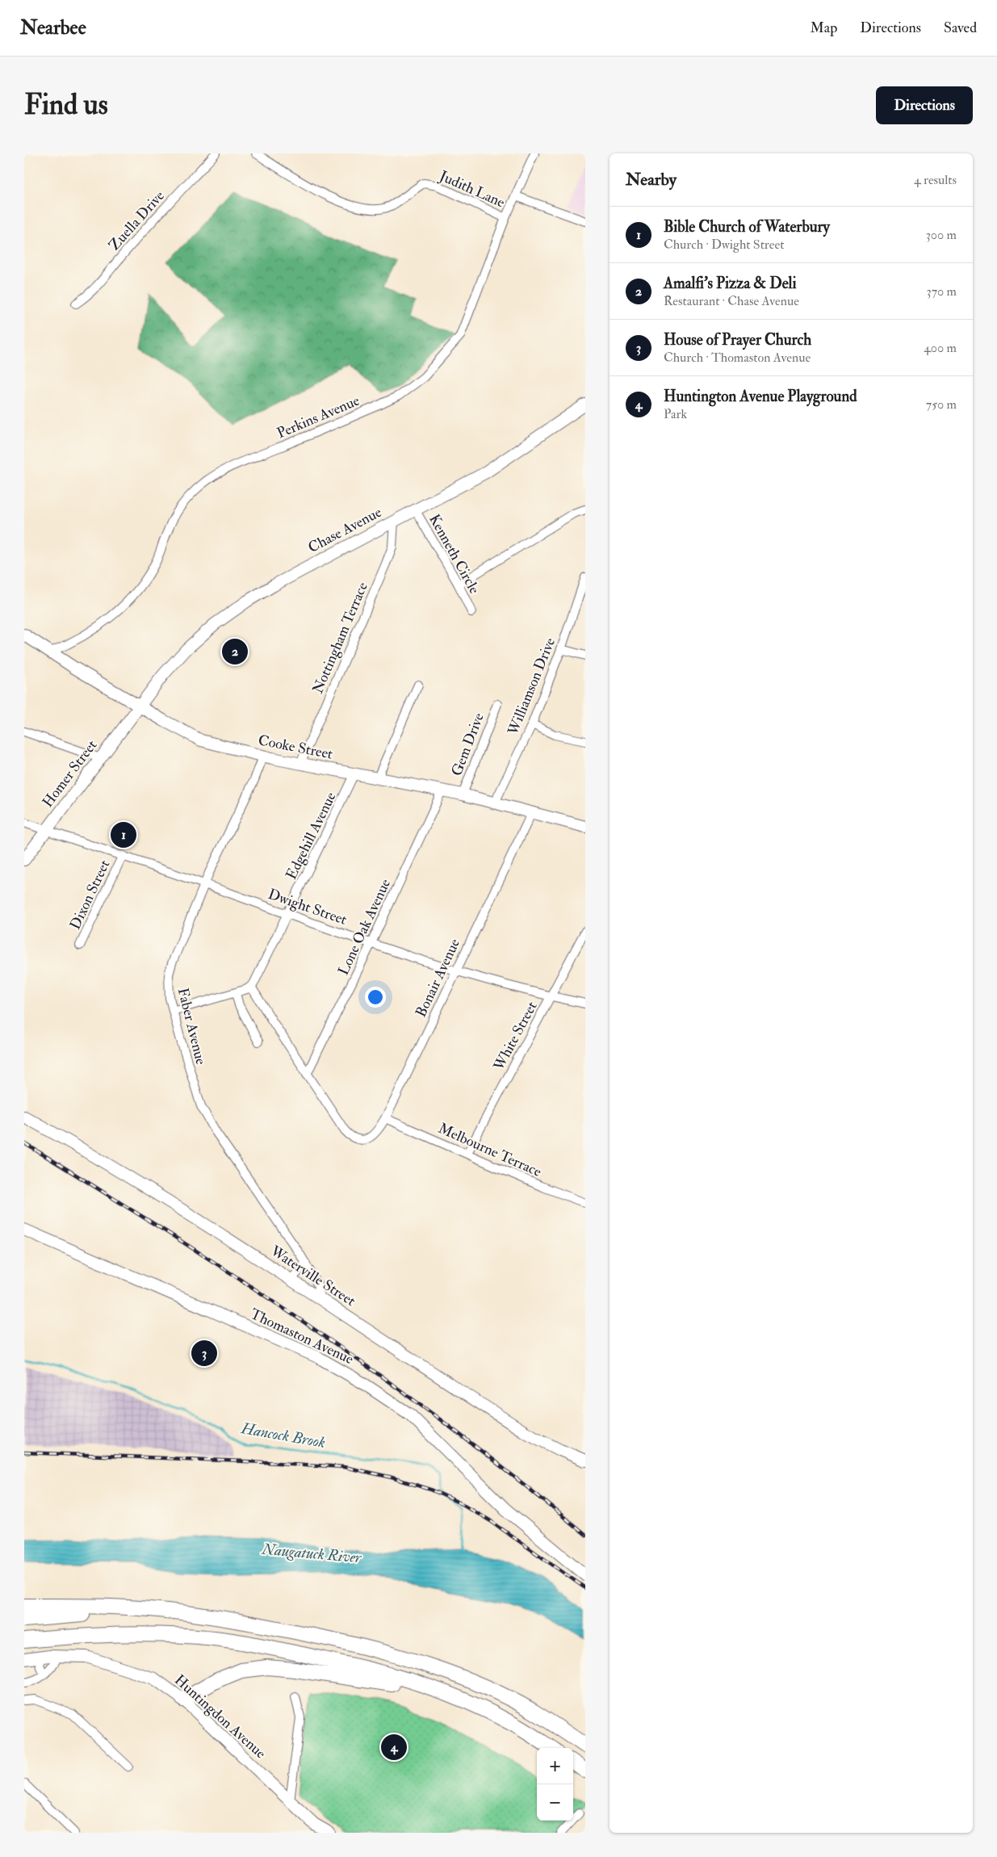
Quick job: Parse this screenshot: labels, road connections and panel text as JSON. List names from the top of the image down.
{
  "streets": {
    "main road": [
      "Chase Avenue",
      "Cooke Street",
      "Homer Street",
      "Waterville Street",
      "Thomaston Avenue",
      "Huntingdon Avenue"
    ],
    "street": [
      "Judith Lane",
      "Zuella Drive",
      "Perkins Avenue",
      "Kenneth Circle",
      "Nottingham Terrace",
      "Williamson Drive",
      "Gem Drive",
      "Edgehill Avenue",
      "Dixon Street",
      "Dwight Street",
      "Lone Oak Avenue",
      "Bonair Avenue",
      "Faber Avenue",
      "White Street",
      "Melbourne Terrace"
    ]
  },
  "crossings": [
    ["Judith Lane", "Perkins Avenue"],
    ["Perkins Avenue", "Cooke Street"],
    ["Chase Avenue", "Kenneth Circle"],
    ["Chase Avenue", "Nottingham Terrace"],
    ["Chase Avenue", "Cooke Street"],
    ["Chase Avenue", "Homer Street"],
    ["Nottingham Terrace", "Cooke Street"],
    ["Williamson Drive", "Cooke Street"],
    ["Gem Drive", "Cooke Street"],
    ["Cooke Street", "Homer Street"],
    ["Cooke Street", "Edgehill Avenue"],
    ["Cooke Street", "Lone Oak Avenue"],
    ["Cooke Street", "Bonair Avenue"],
    ["Cooke Street", "Faber Avenue"],
    ["Homer Street", "Dwight Street"],
    ["Edgehill Avenue", "Dwight Street"],
    ["Dixon Street", "Dwight Street"],
    ["Dwight Street", "Lone Oak Avenue"],
    ["Dwight Street", "Bonair Avenue"],
    ["Dwight Street", "Faber Avenue"],
    ["Dwight Street", "White Street"],
    ["Lone Oak Avenue", "Bonair Avenue"],
    ["Bonair Avenue", "Melbourne Terrace"],
    ["Faber Avenue", "Waterville Street"],
    ["White Street", "Melbourne Terrace"]
  ],
  "water": ["Hancock Brook", "Naugatuck River"],
  "page": {
    "header": "Nearbee",
    "nav": ["Map", "Directions", "Saved"],
    "buttons": "Directions",
    "title": "Find us",
    "heading": ["Nearby", "4 results"],
    "list": [
      {
        "mark": "1",
        "name": "Bible Church of Waterbury",
        "note": "Church · Dwight Street",
        "value": "300 m"
      },
      {
        "mark": "2",
        "name": "Amalfi's Pizza & Deli",
        "note": "Restaurant · Chase Avenue",
        "value": "370 m"
      },
      {
        "mark": "3",
        "name": "House of Prayer Church",
        "note": "Church · Thomaston Avenue",
        "value": "400 m"
      },
      {
        "mark": "4",
        "name": "Huntington Avenue Playground",
        "note": "Park",
        "value": "750 m"
      }
    ],
    "pins": [
      "2",
      "1",
      "3",
      "4"
    ],
    "map_buttons": ["+", "−"]
  }
}
